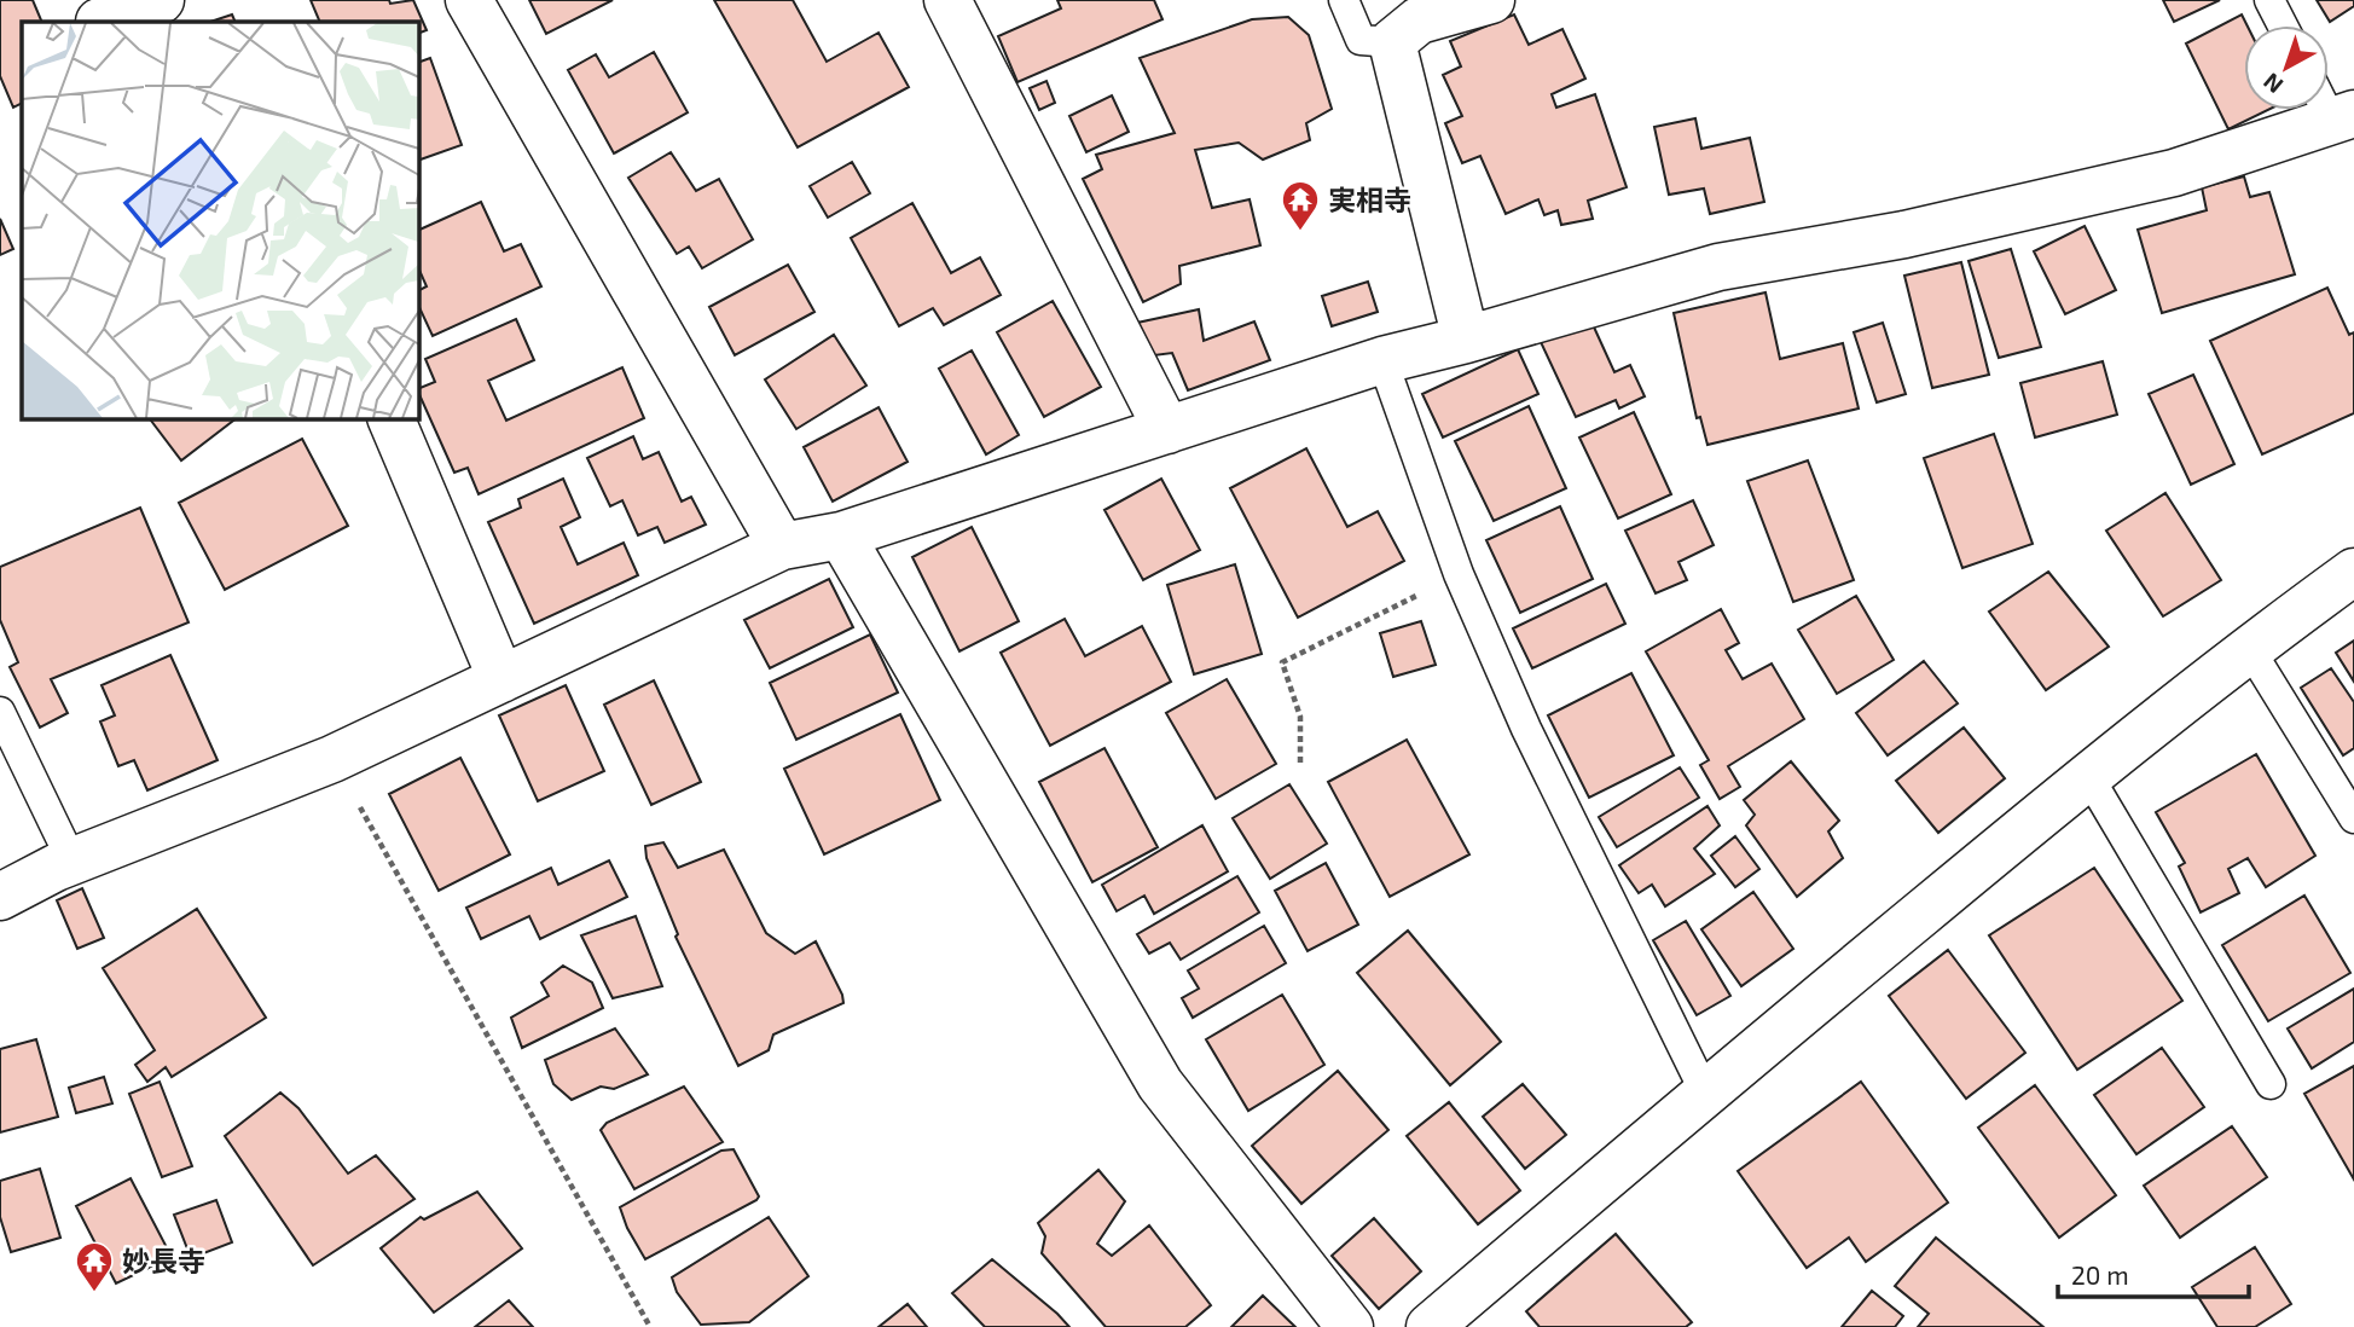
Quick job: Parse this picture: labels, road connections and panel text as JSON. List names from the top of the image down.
{
  "places": {
    "temple": ["実相寺", "妙長寺"]
  },
  "scale_bar": "20 m",
  "north": "bottom left"
}
